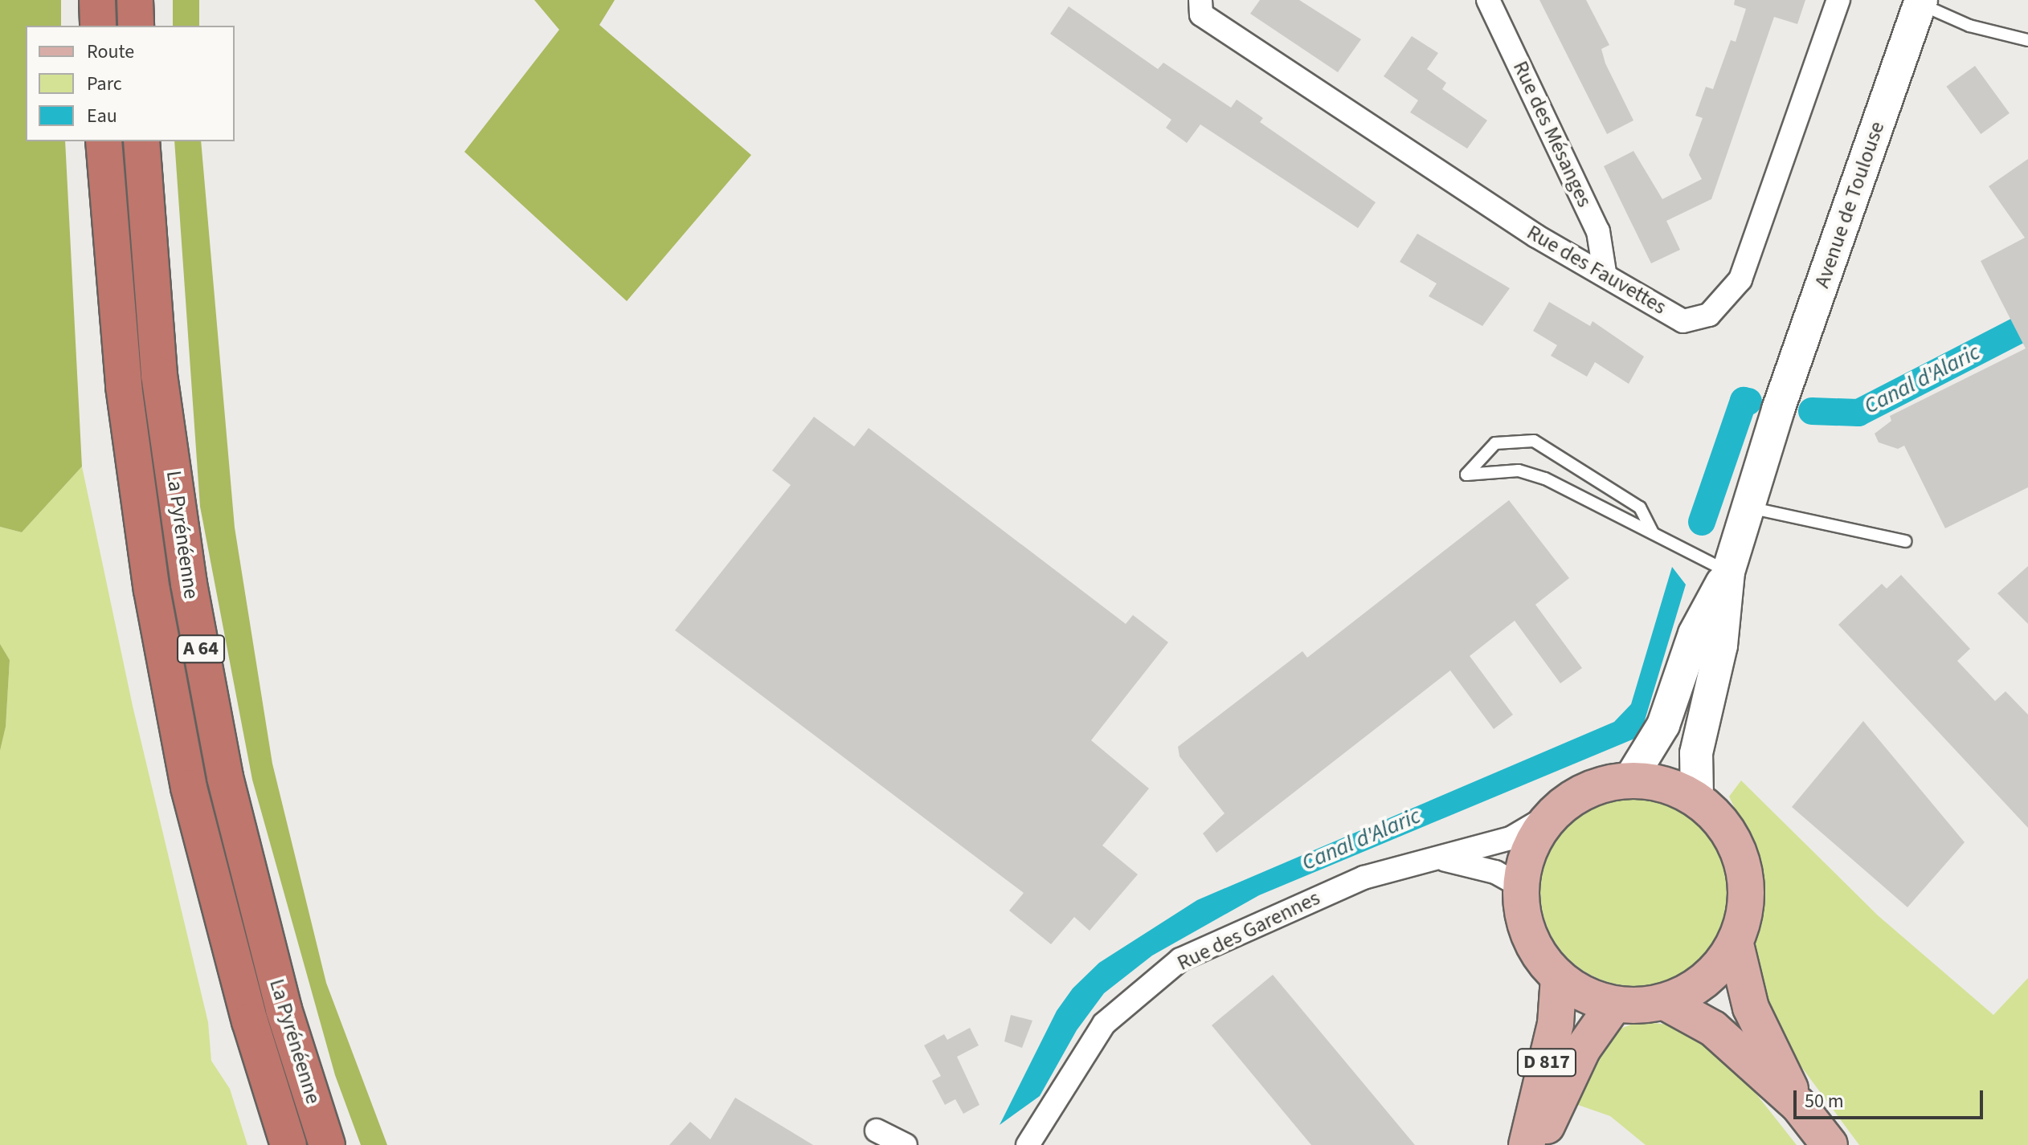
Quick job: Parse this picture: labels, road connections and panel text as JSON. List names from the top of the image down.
{
  "streets": {
    "highway": ["La Pyrénéenne", "A 64"],
    "main road": ["Avenue de Toulouse", "D 817"],
    "street": ["Rue des Mésanges", "Rue des Fauvettes", "Rue des Garennes"]
  },
  "crossings": [
    ["Rue des Mésanges", "Rue des Fauvettes"],
    ["Rue des Garennes", "D 817"]
  ],
  "water": ["Canal d'Alaric"],
  "legend": ["Route", "Parc", "Eau"],
  "scale_bar": "50 m"
}
